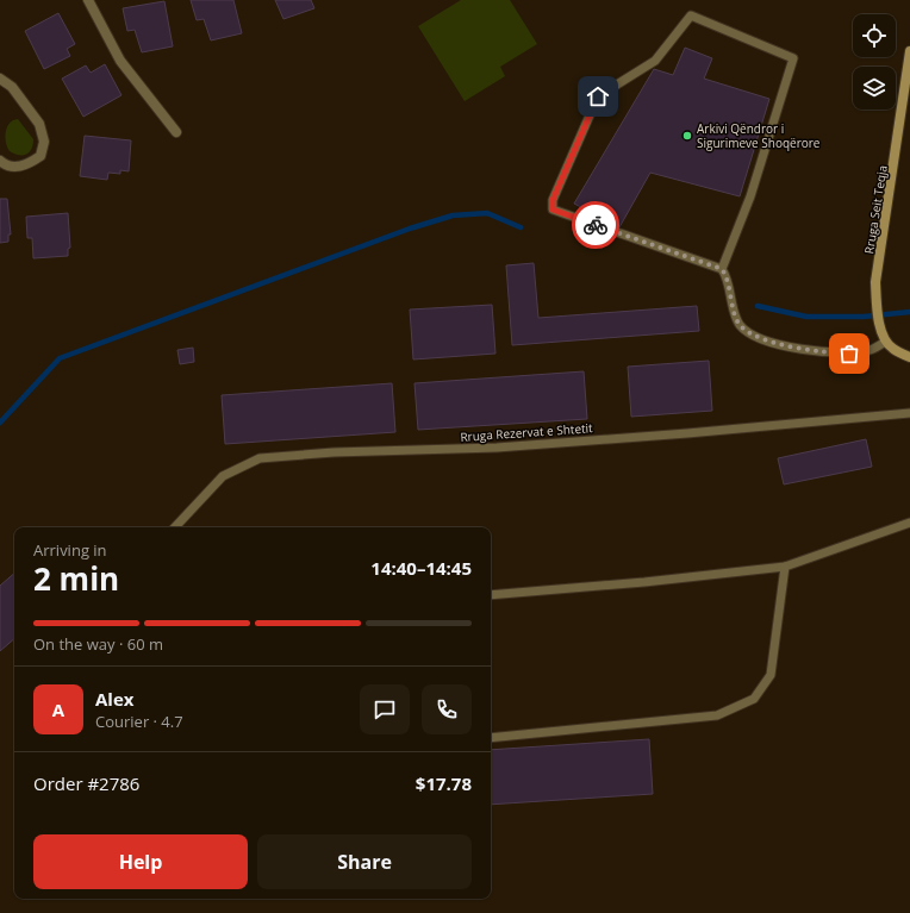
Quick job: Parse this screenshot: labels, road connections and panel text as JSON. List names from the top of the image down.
{
  "streets": {
    "street": ["Rruga Seit Teqja"],
    "lane": ["Rruga Rezervat e Shtetit"]
  },
  "places": ["Arkivi Qëndror i Sigurimeve Shoqërore"],
  "page": {
    "heading": ["2 min", "Arriving in", "14:40–14:45"],
    "panel": [
      "Alex",
      "Courier · 4.7",
      "Order #2786",
      "$17.78"
    ],
    "bar": "On the way · 60 m",
    "round": "A",
    "buttons": ["Help", "Share"]
  }
}
